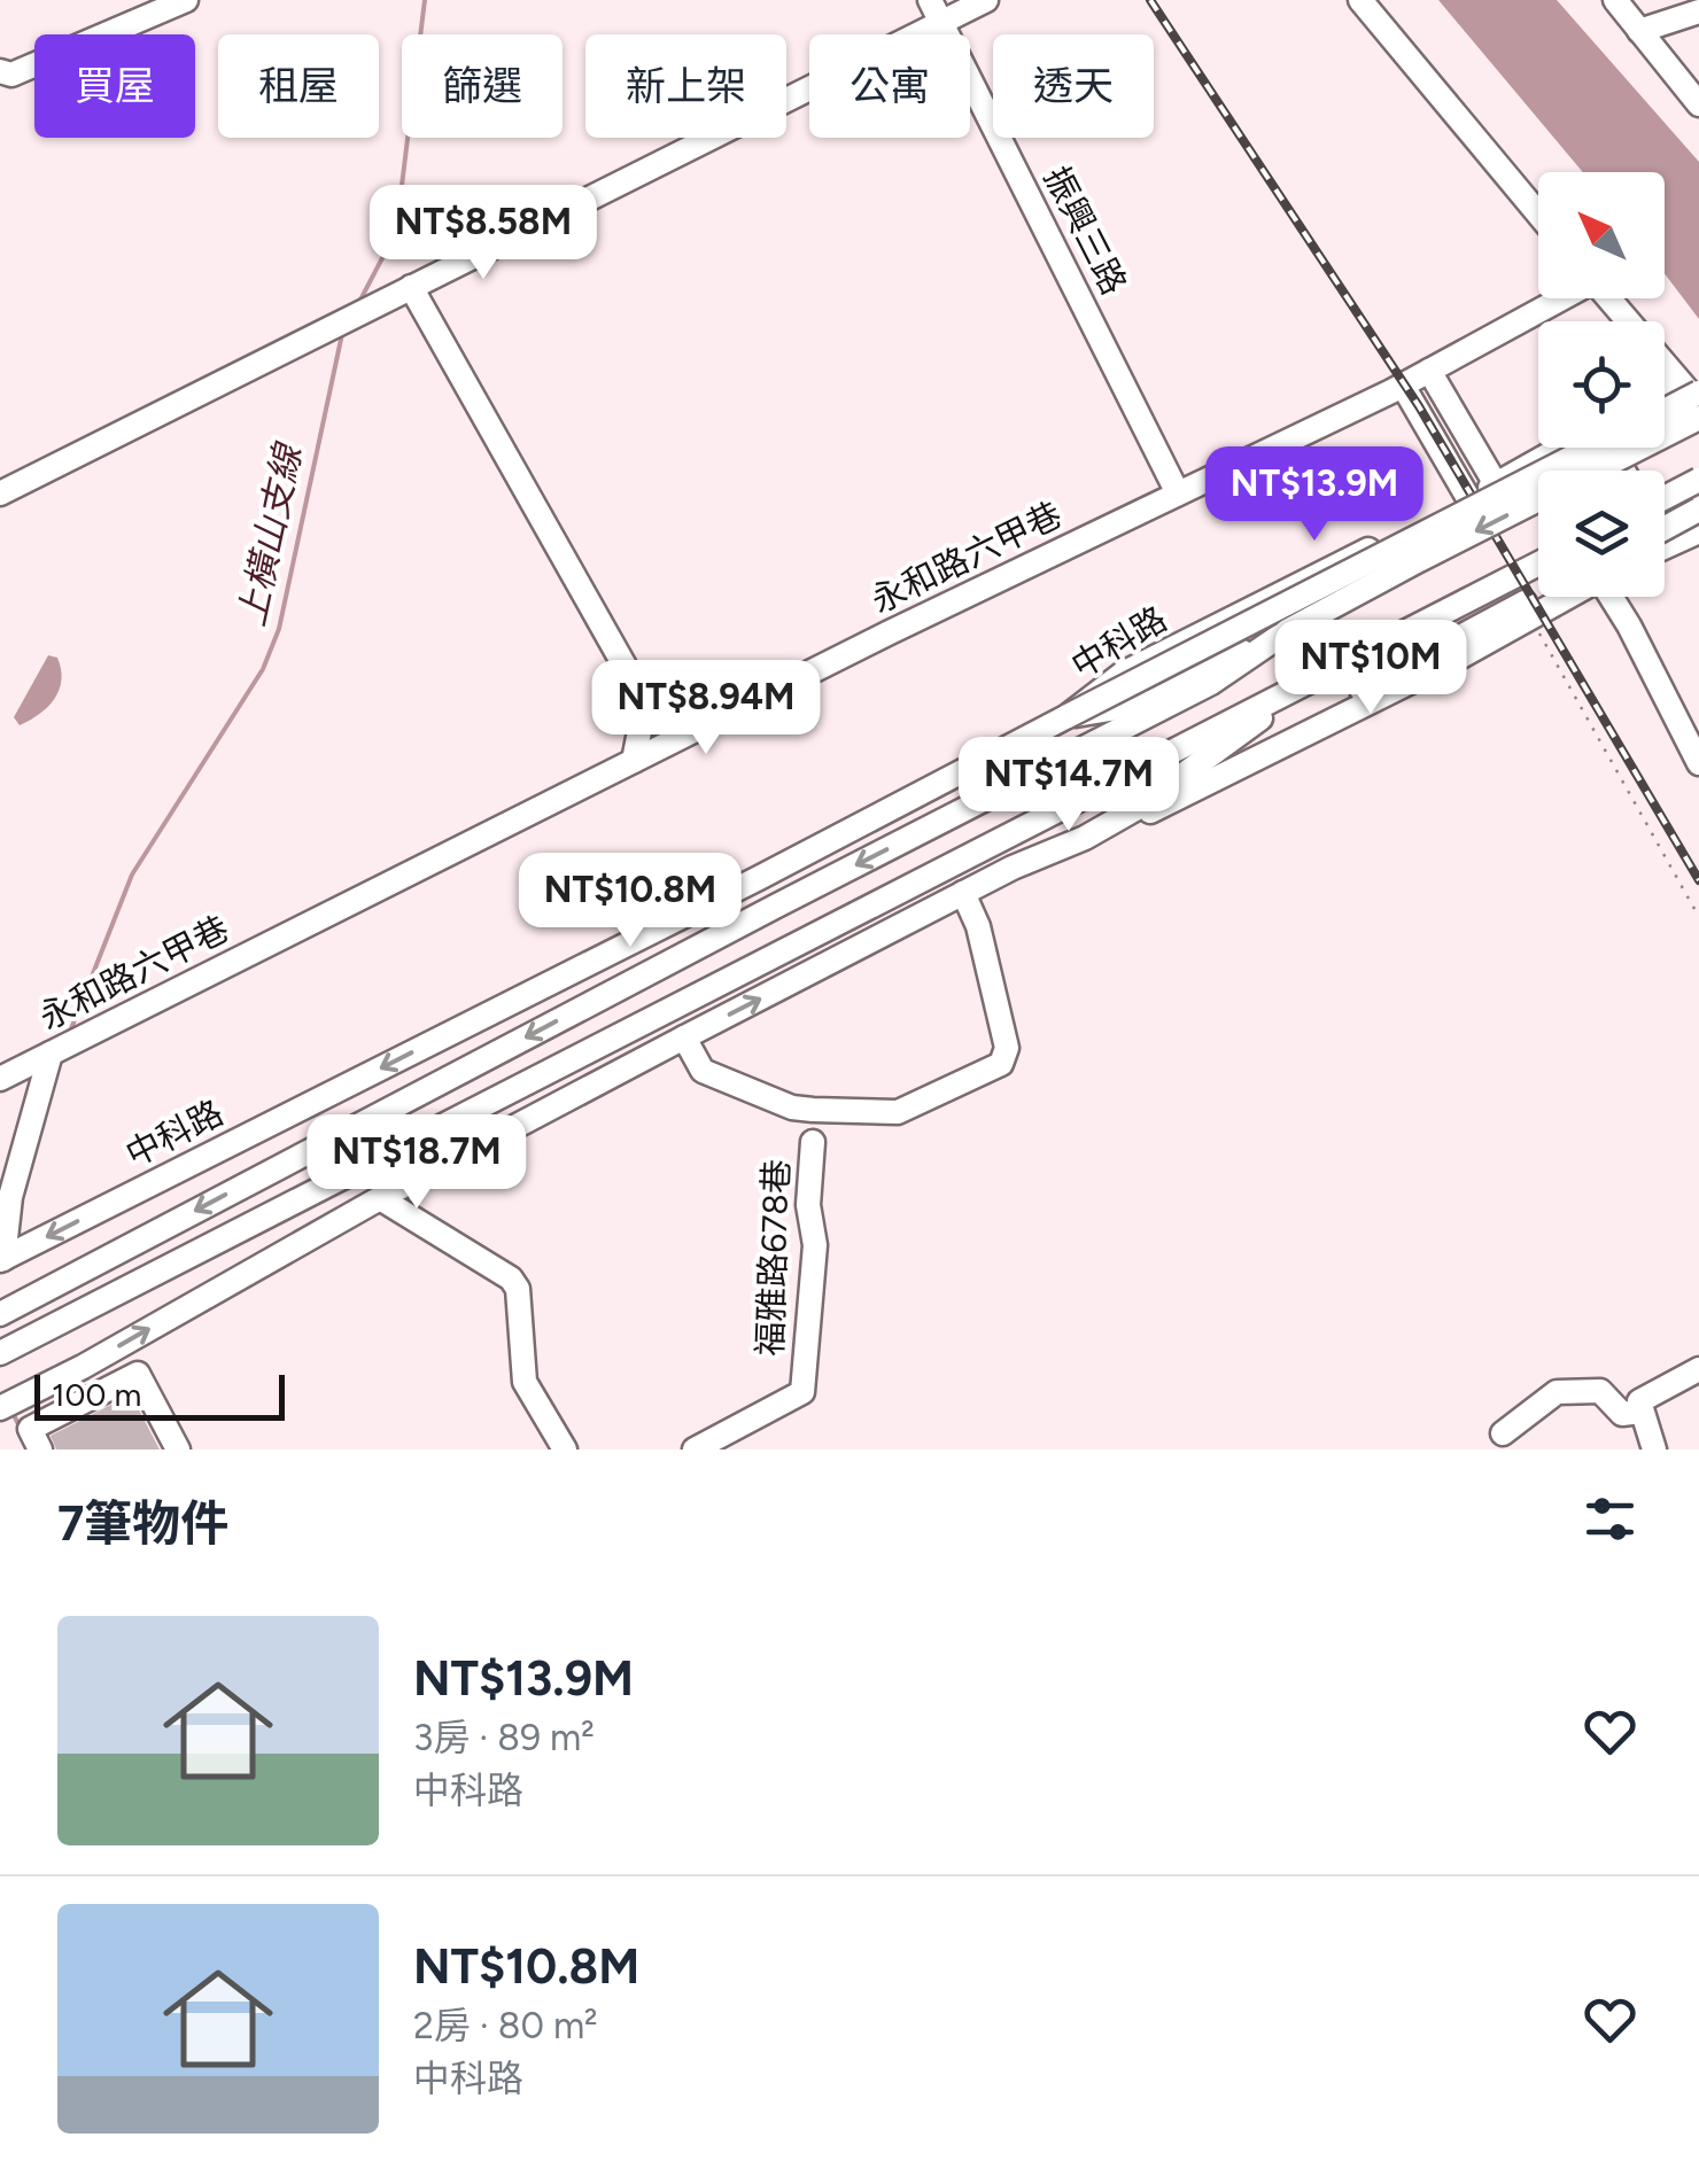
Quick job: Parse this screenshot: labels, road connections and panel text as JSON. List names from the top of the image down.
{
  "streets": {
    "street": [
      "振興三路",
      "永和路六甲巷",
      "中科路",
      "福雅路678巷"
    ]
  },
  "crossings": [
    ["振興三路", "永和路六甲巷"]
  ],
  "water": ["上橫山支線"],
  "scale_bar": "100 m",
  "north": "top left",
  "page": {
    "chip": [
      "買屋",
      "租屋",
      "篩選",
      "新上架",
      "公寓",
      "透天"
    ],
    "price": [
      "NT$8.58M",
      "NT$13.9M",
      "NT$10M",
      "NT$8.94M",
      "NT$14.7M",
      "NT$10.8M",
      "NT$18.7M"
    ],
    "scale": "100 m",
    "heading": "7筆物件",
    "list": [
      {
        "name": "NT$13.9M",
        "note": "3房 · 89 m² · 中科路"
      },
      {
        "name": "NT$10.8M",
        "note": "2房 · 80 m² · 中科路"
      }
    ]
  }
}
